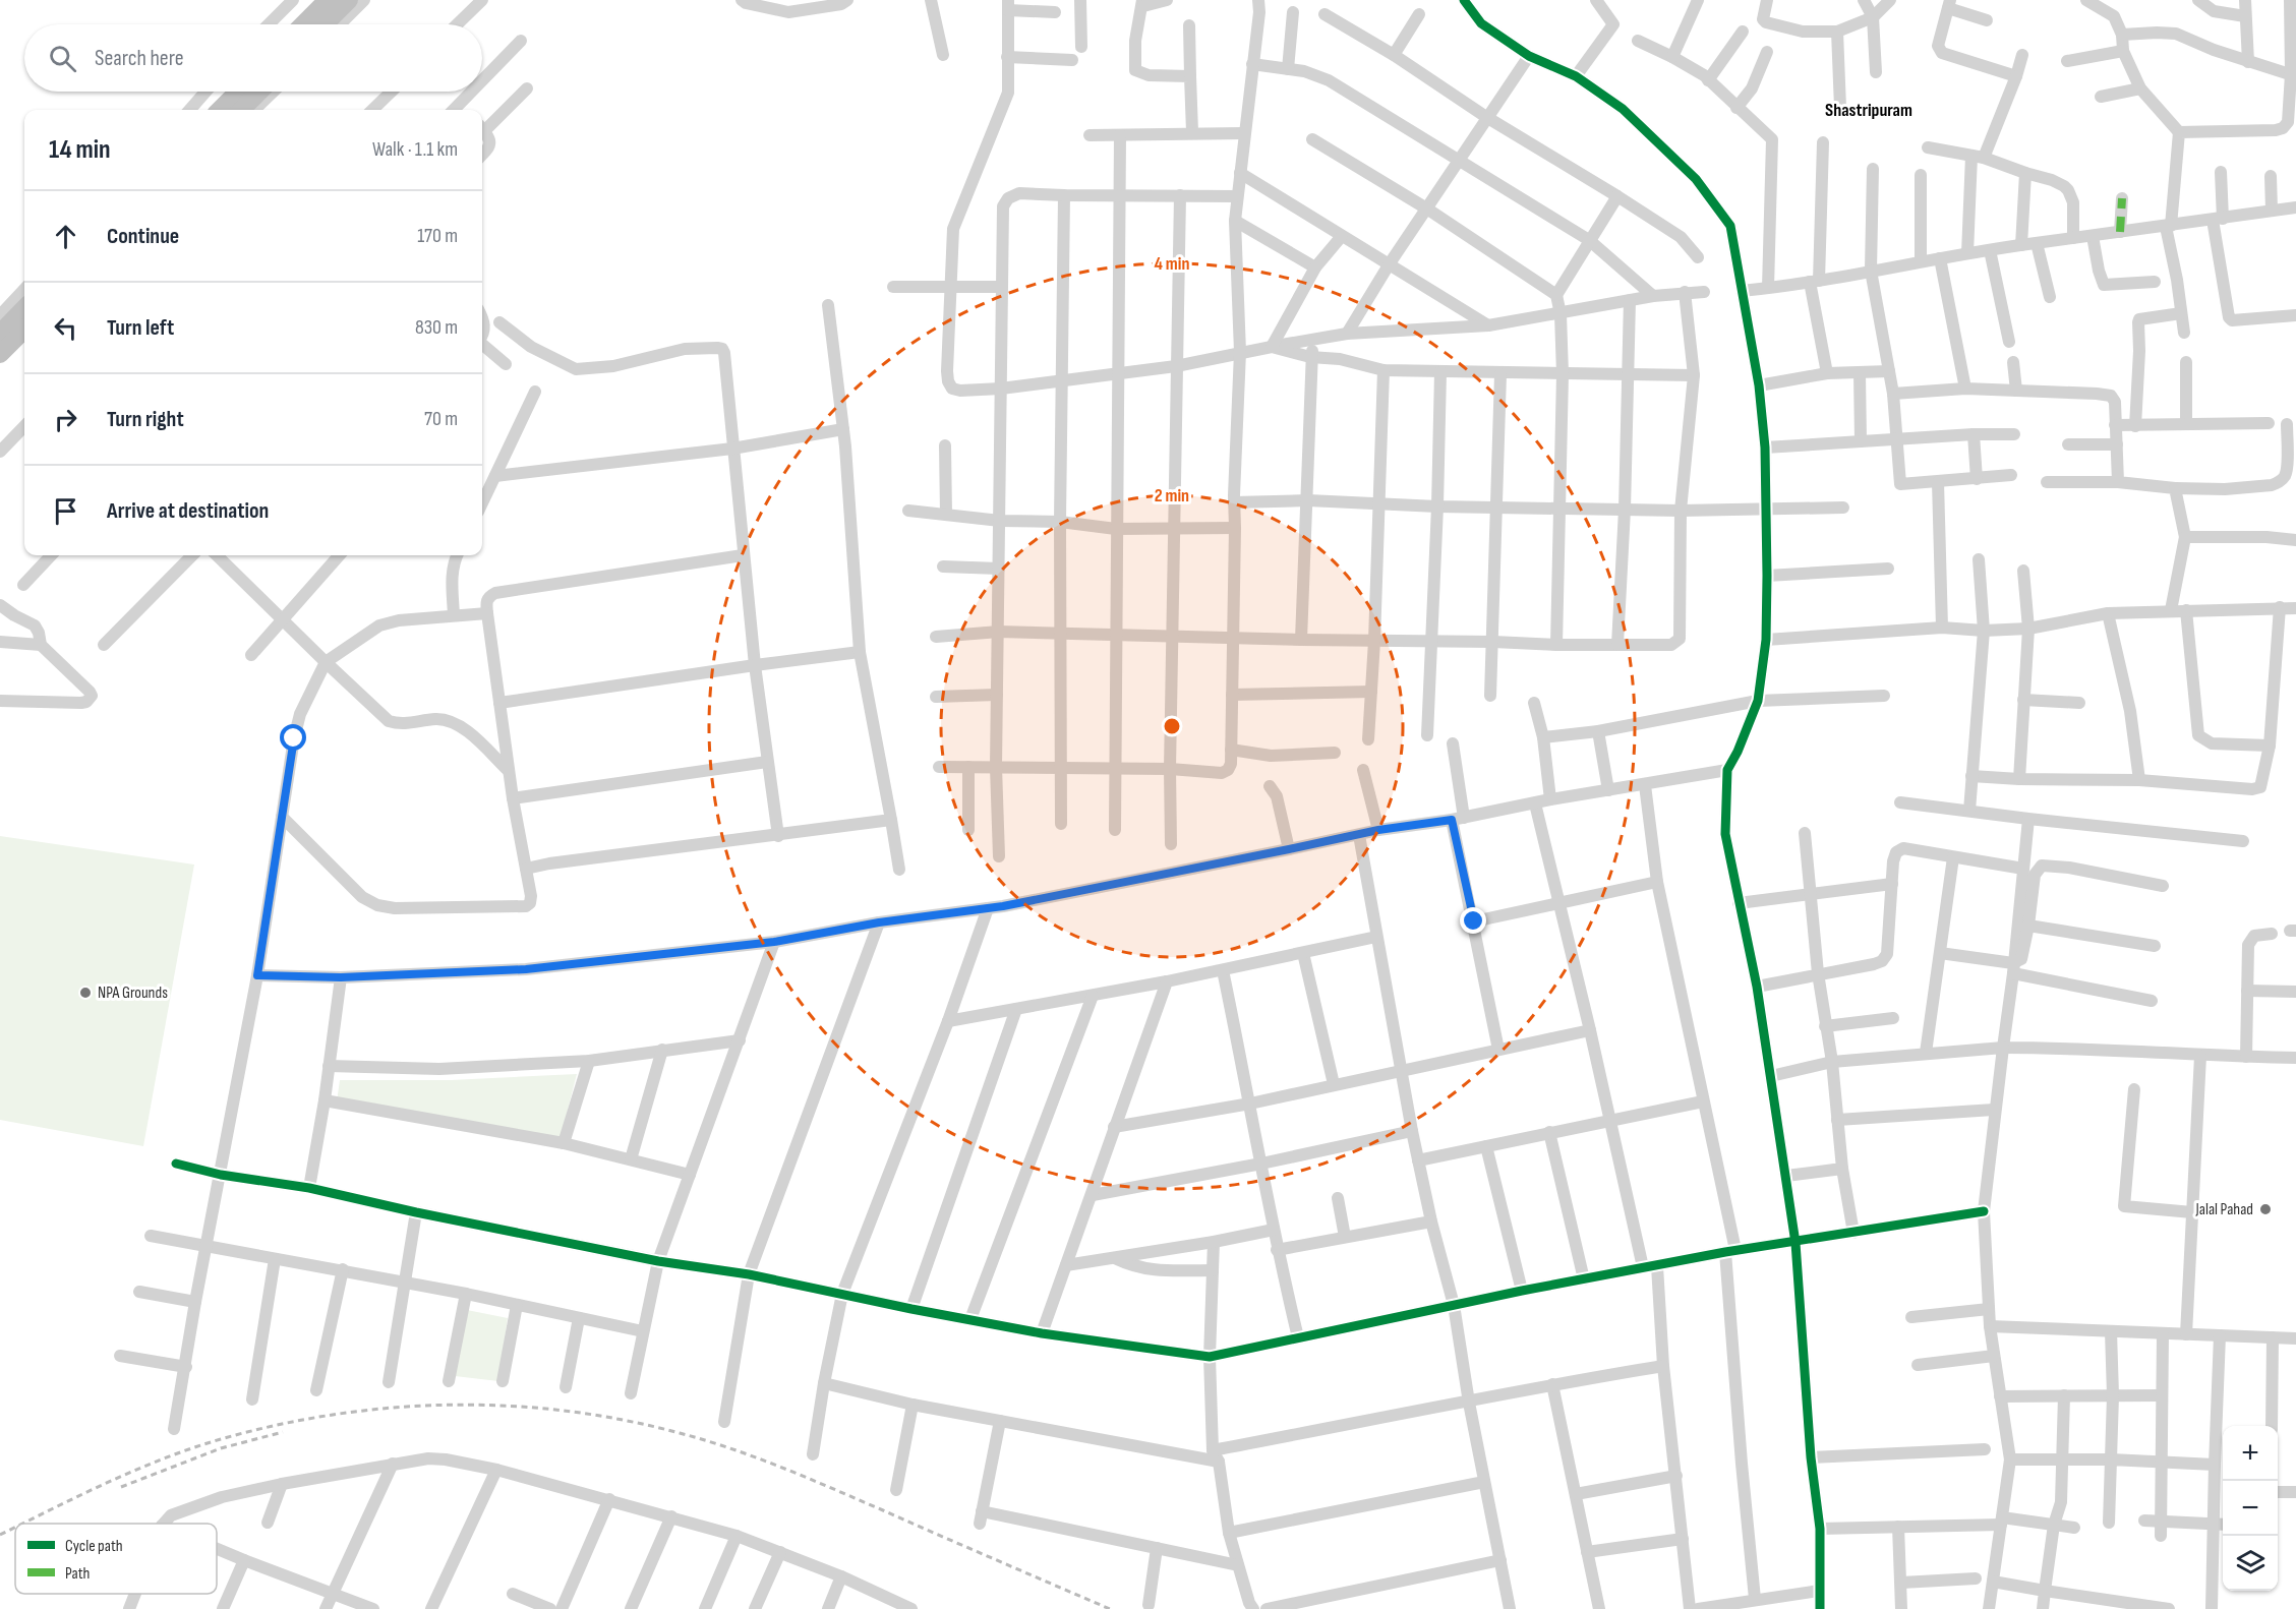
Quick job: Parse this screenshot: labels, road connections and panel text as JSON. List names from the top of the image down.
{
  "districts": ["Shastripuram"],
  "places": ["NPA Grounds", "Jalal Pahad"],
  "legend": ["Cycle path", "Path"],
  "page": {
    "search": "Search here",
    "heading": ["14 min", "Walk · 1.1 km"],
    "list": [
      ["Continue", "170 m"],
      ["Turn left", "830 m"],
      ["Turn right", "70 m"],
      "Arrive at destination"
    ],
    "map_buttons": ["+", "−"]
  },
  "rings": ["4 min", "2 min"]
}
